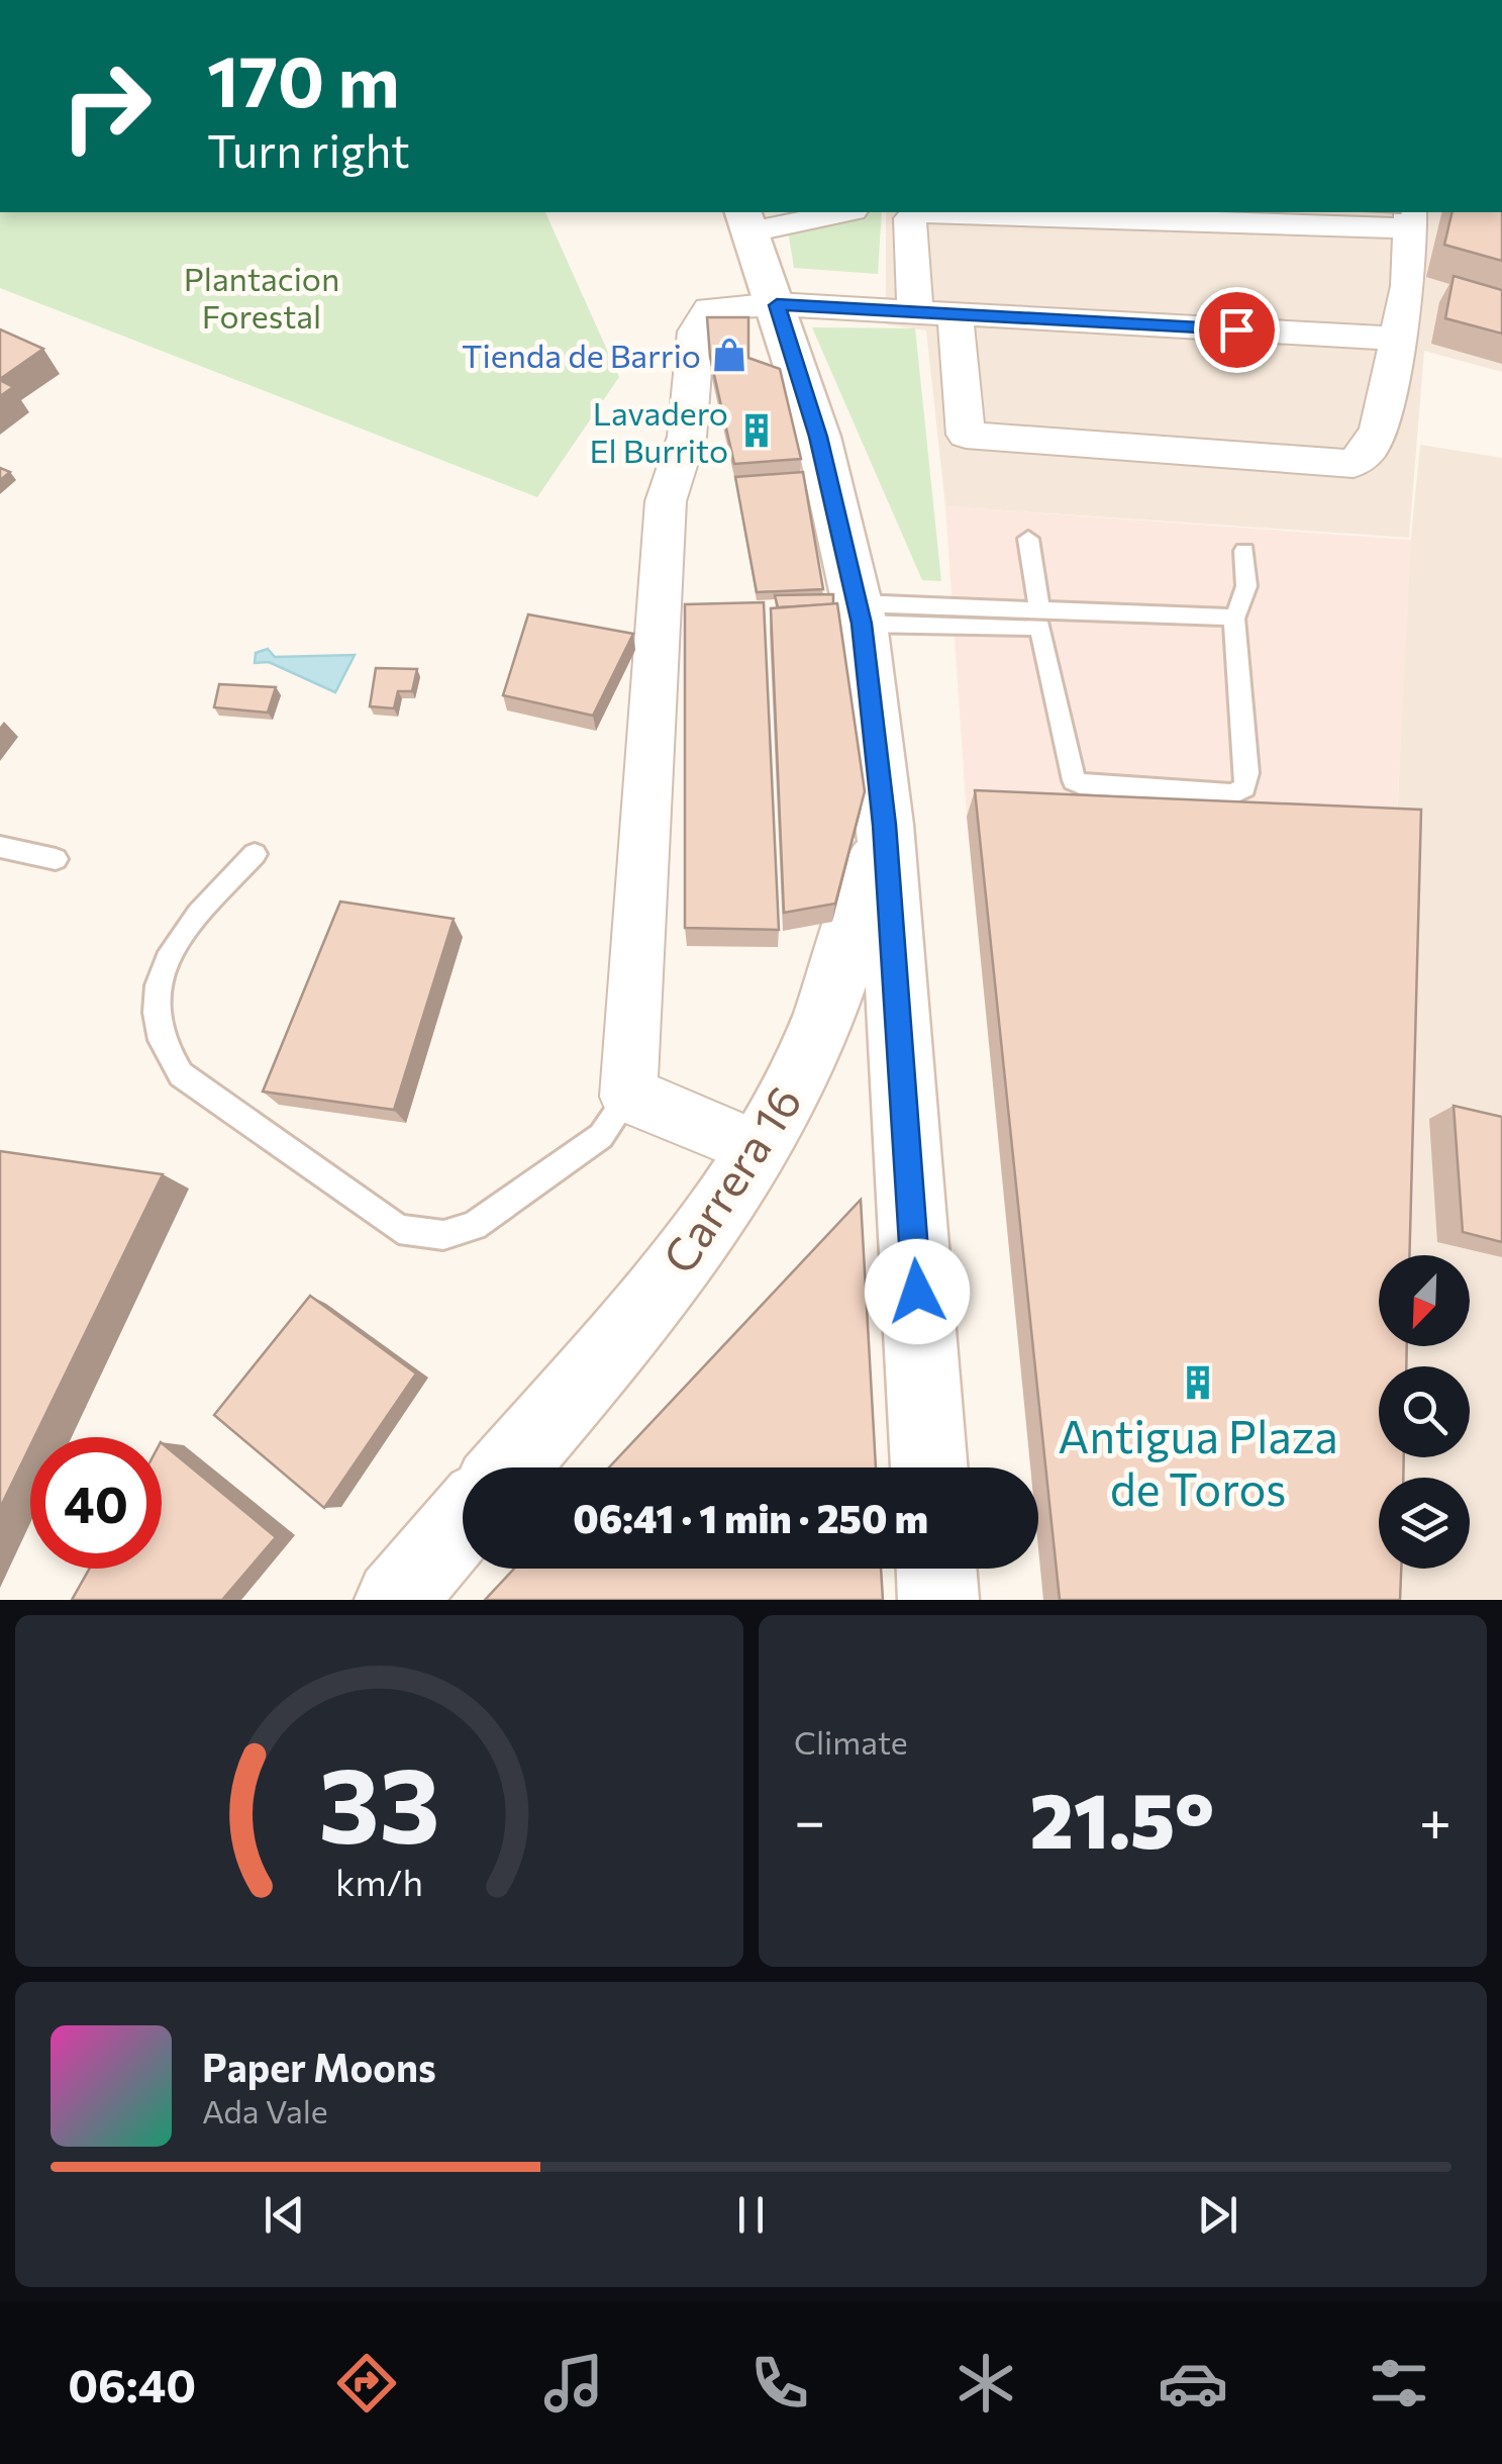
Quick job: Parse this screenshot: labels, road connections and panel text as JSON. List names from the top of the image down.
{
  "streets": {
    "street": ["Carrera 16"]
  },
  "parks": ["Plantacion Forestal"],
  "places": {
    "shop": ["Tienda de Barrio"],
    "building": ["Lavadero El Burrito", "Antigua Plaza de Toros"]
  },
  "north": "bottom left",
  "page": {
    "turn": ["170 m", "Turn right"],
    "limit": "40",
    "trip": "06:41 · 1 min · 250 m",
    "tile": "Climate",
    "heat": ["−", "21.5°", "+"],
    "song": ["Paper Moons", "Ada Vale"],
    "tabs": "06:40",
    "gauge": ["33", "km/h"]
  }
}
